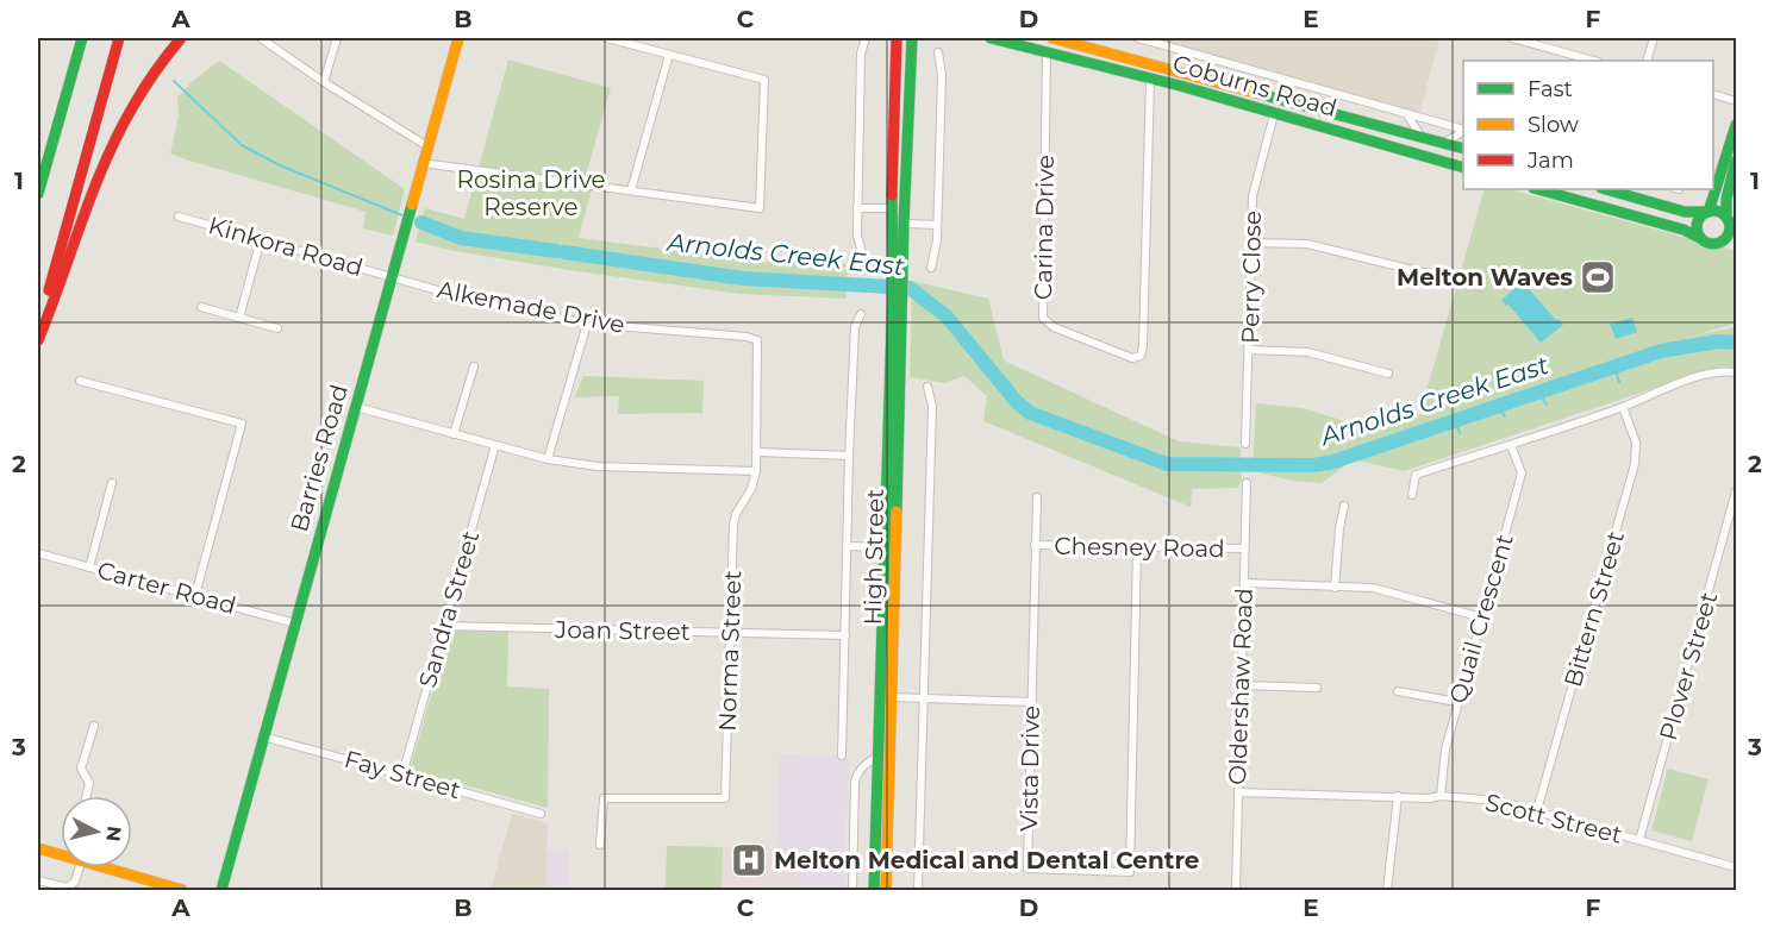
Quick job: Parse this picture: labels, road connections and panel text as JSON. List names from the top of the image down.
{
  "streets": {
    "main road": ["Coburns Road", "Barries Road", "High Street"],
    "street": [
      "Carina Drive",
      "Kinkora Road",
      "Perry Close",
      "Alkemade Drive",
      "Chesney Road",
      "Carter Road",
      "Sandra Street",
      "Bittern Street",
      "Quail Crescent",
      "Joan Street",
      "Norma Street",
      "Plover Street",
      "Oldershaw Road",
      "Vista Drive",
      "Fay Street",
      "Scott Street"
    ]
  },
  "crossings": [
    ["Coburns Road", "Carina Drive"],
    ["Coburns Road", "Perry Close"],
    ["Kinkora Road", "Alkemade Drive"],
    ["Kinkora Road", "Barries Road"],
    ["Alkemade Drive", "Barries Road"],
    ["Alkemade Drive", "Norma Street"],
    ["Barries Road", "Carter Road"],
    ["Barries Road", "Fay Street"],
    ["Chesney Road", "Oldershaw Road"],
    ["Chesney Road", "Vista Drive"],
    ["High Street", "Joan Street"],
    ["Sandra Street", "Joan Street"],
    ["Sandra Street", "Fay Street"],
    ["Bittern Street", "Scott Street"],
    ["Quail Crescent", "Scott Street"],
    ["Joan Street", "Norma Street"],
    ["Plover Street", "Scott Street"],
    ["Oldershaw Road", "Scott Street"]
  ],
  "water": ["Arnolds Creek East"],
  "parks": ["Rosina Drive Reserve"],
  "places": {
    "sports": ["Melton Waves"],
    "hospital": ["Melton Medical and Dental Centre"]
  },
  "legend": ["Fast", "Slow", "Jam"],
  "north": "right",
  "grid": {
    "columns": [
      "A",
      "B",
      "C",
      "D",
      "E",
      "F"
    ],
    "rows": ["1", "2", "3"]
  }
}
